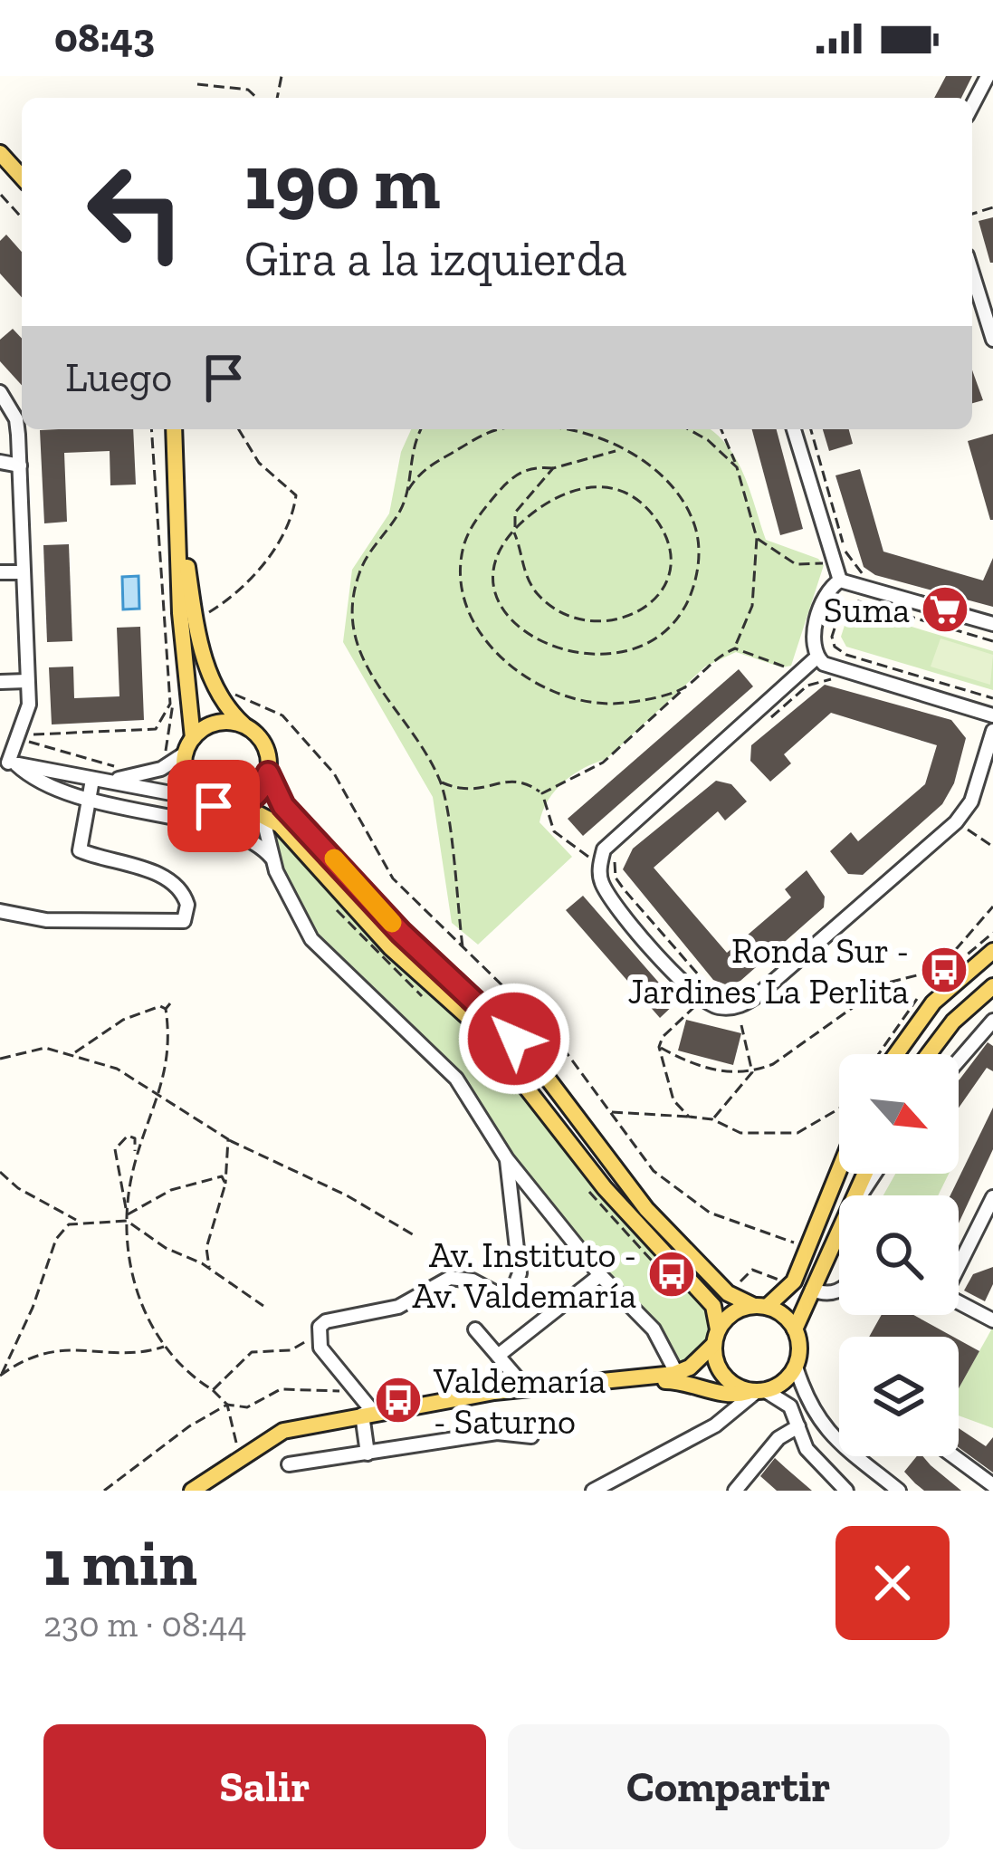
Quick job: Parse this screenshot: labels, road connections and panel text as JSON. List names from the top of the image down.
{
  "places": {
    "supermarket": ["Suma"],
    "bus stop": ["Ronda Sur - Jardines La Perlita", "Av. Instituto - Av. Valdemaría", "Valdemaría - Saturno"]
  },
  "north": "bottom right",
  "page": {
    "status": "08:43",
    "turn": ["190 m", "Gira a la izquierda"],
    "then": "Luego",
    "heading": ["1 min", "230 m · 08:44"],
    "buttons": ["Salir", "Compartir"]
  }
}
